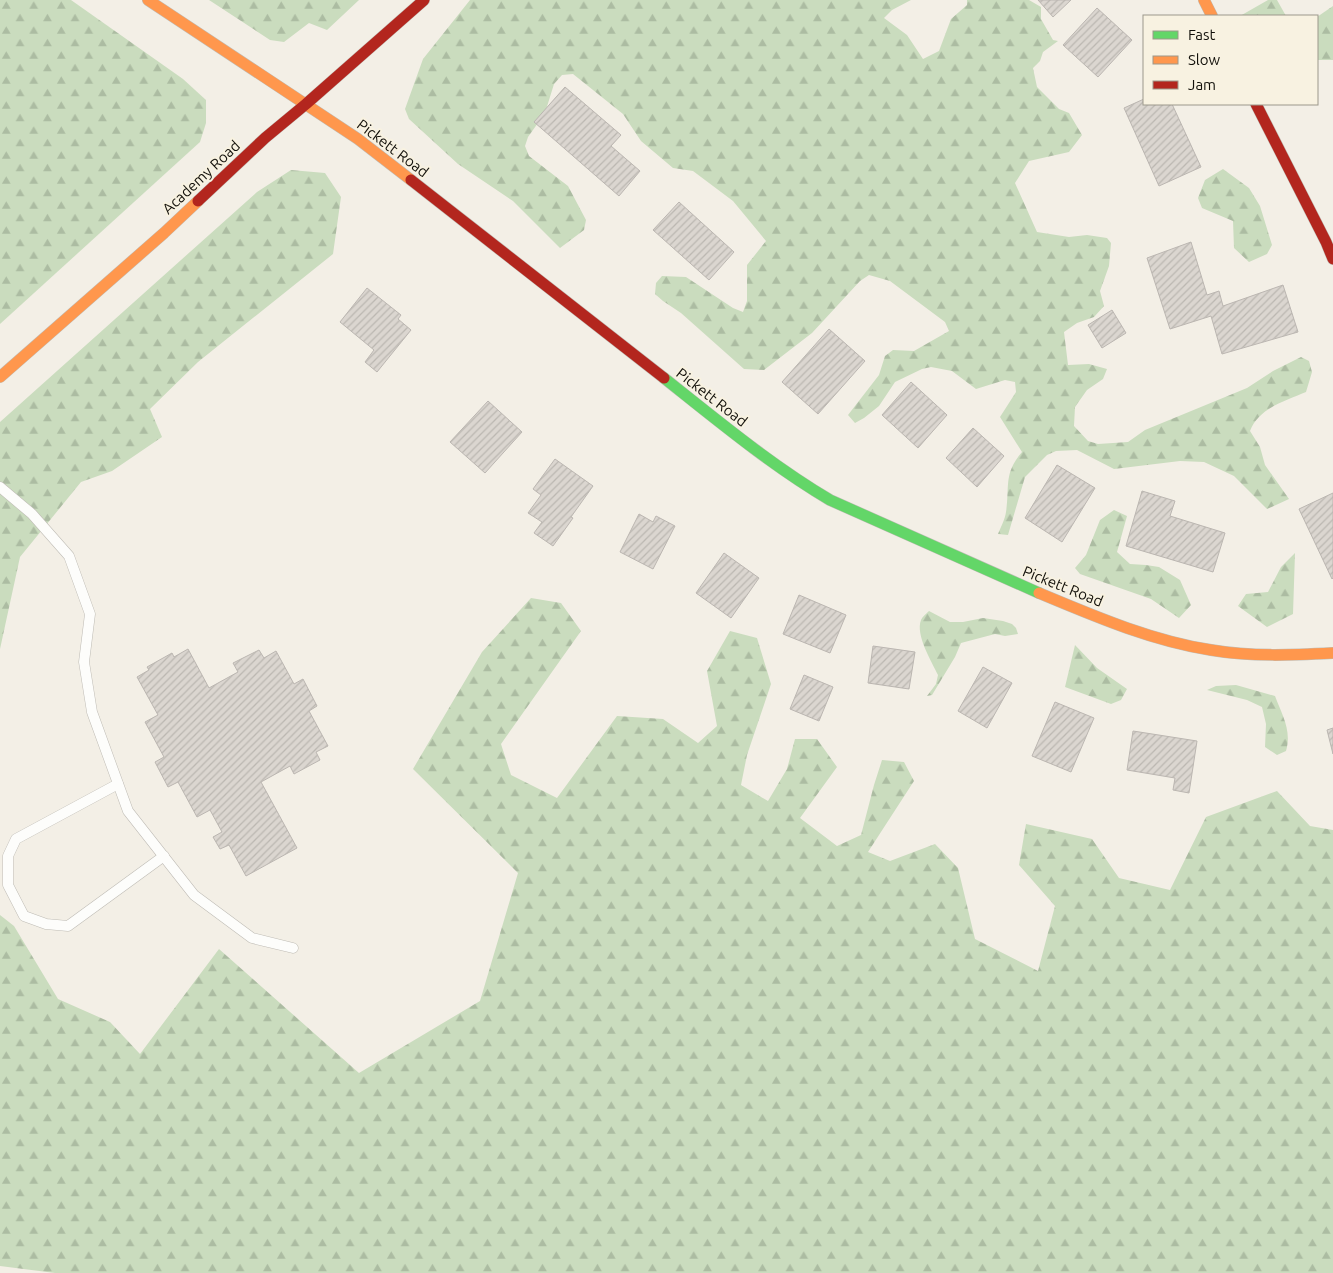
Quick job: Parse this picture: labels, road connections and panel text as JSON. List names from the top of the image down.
{
  "streets": {
    "street": ["Pickett Road", "Academy Road"]
  },
  "crossings": [
    ["Pickett Road", "Academy Road"]
  ],
  "legend": ["Fast", "Slow", "Jam"]
}
